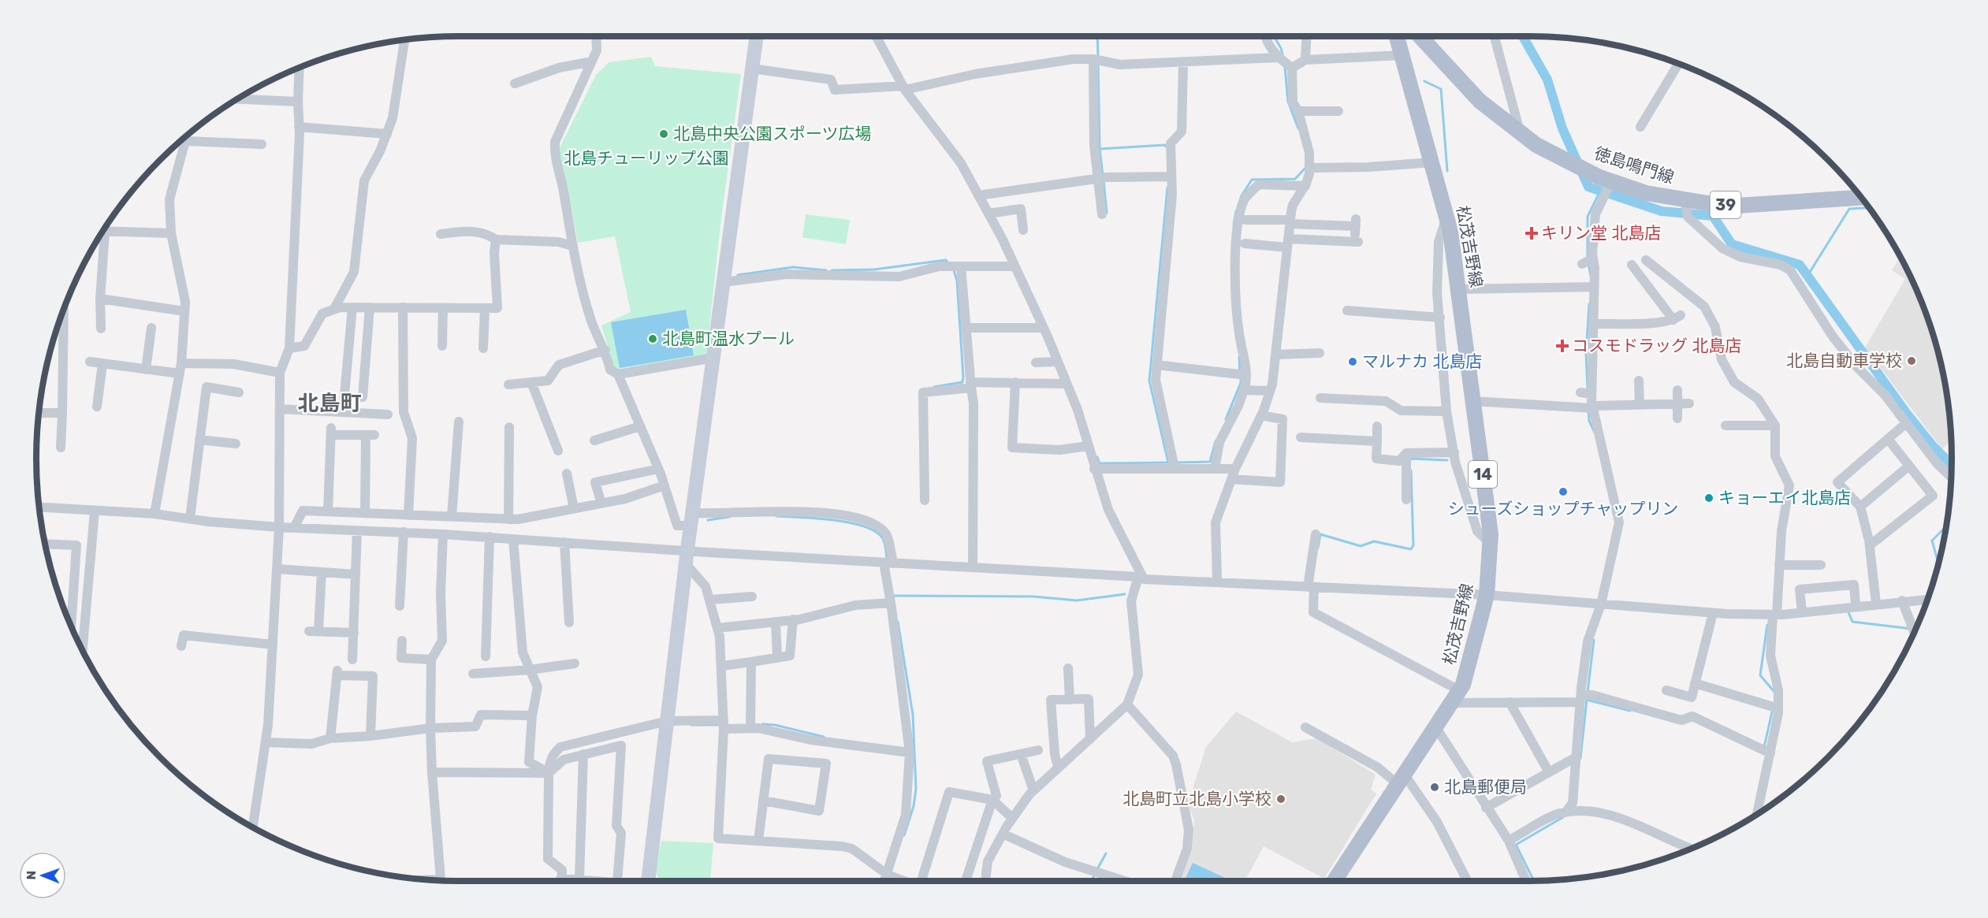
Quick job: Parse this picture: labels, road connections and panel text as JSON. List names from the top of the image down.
{
  "streets": {
    "main road": [
      "徳島鳴門線",
      "39",
      "松茂吉野線",
      "14"
    ]
  },
  "districts": ["北島町"],
  "parks": ["北島チューリップ公園"],
  "places": {
    "other": [
      "北島中央公園スポーツ広場",
      "北島町温水プール",
      "北島自動車学校",
      "マルナカ 北島店",
      "シューズショップチャップリン",
      "キョーエイ北島店",
      "北島郵便局",
      "北島町立北島小学校"
    ],
    "health": ["キリン堂 北島店", "コスモドラッグ 北島店"]
  },
  "north": "left"
}
